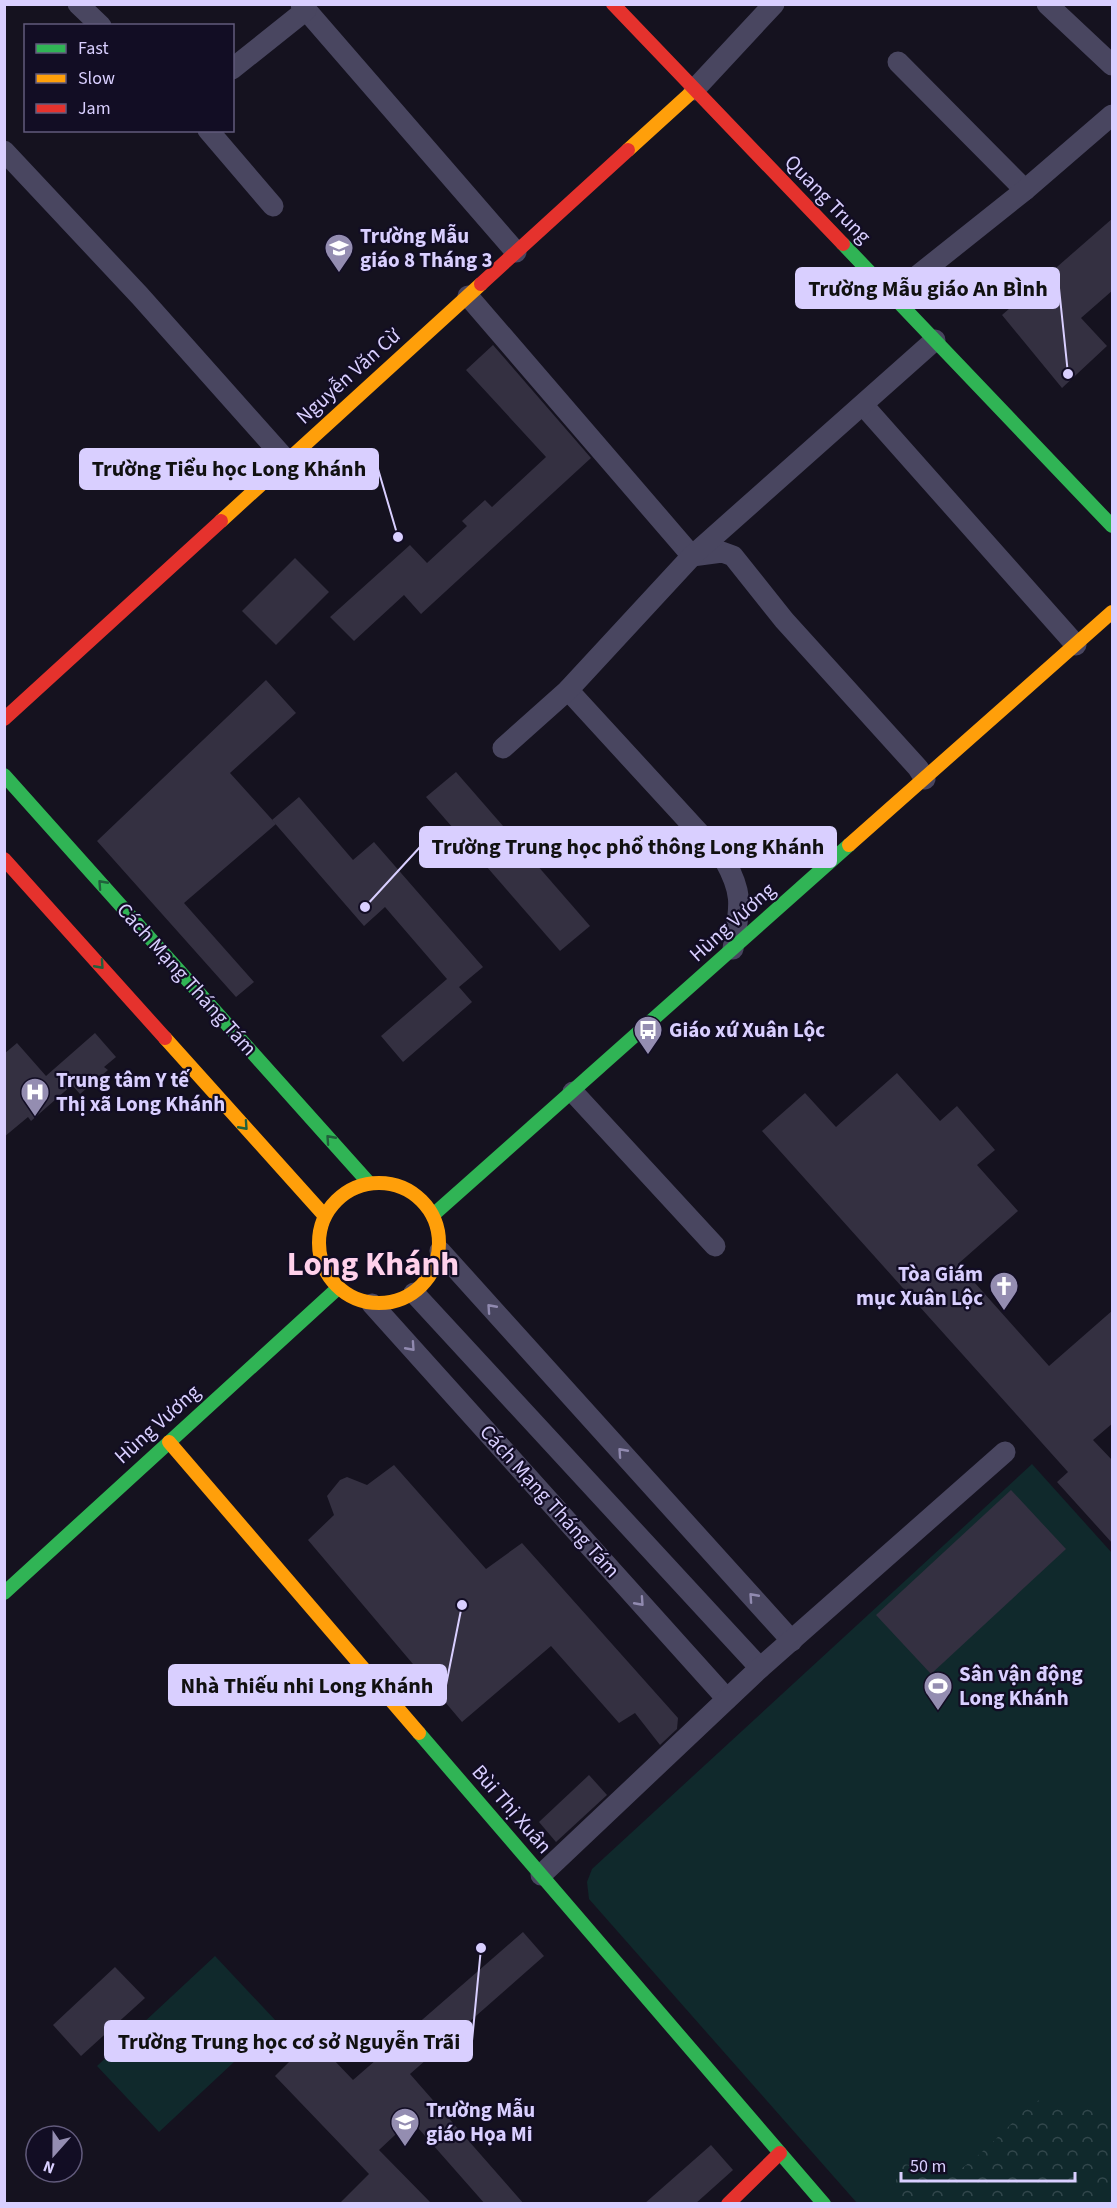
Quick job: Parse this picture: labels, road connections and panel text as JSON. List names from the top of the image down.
{
  "streets": {
    "street": [
      "Quang Trung",
      "Nguyễn Văn Cừ",
      "Hùng Vương",
      "Cách Mạng Tháng Tám",
      "Bùi Thị Xuân"
    ]
  },
  "crossings": [
    ["Quang Trung", "Nguyễn Văn Cừ"],
    ["Hùng Vương", "Cách Mạng Tháng Tám"],
    ["Hùng Vương", "Bùi Thị Xuân"]
  ],
  "districts": ["Long Khánh"],
  "places": {
    "school or university": ["Trường Mẫu giáo 8 Tháng 3", "Trường Mẫu giáo Họa Mi"],
    "other": [
      "Trường Mẫu giáo An BÌnh",
      "Trường Tiểu học Long Khánh",
      "Trường Trung học phổ thông Long Khánh",
      "Nhà Thiếu nhi Long Khánh",
      "Trường Trung học cơ sở Nguyễn Trãi"
    ],
    "bus stop": ["Giáo xứ Xuân Lộc"],
    "hospital": ["Trung tâm Y tế Thị xã Long Khánh"],
    "church": ["Tòa Giám mục Xuân Lộc"],
    "sports": ["Sân vận động Long Khánh"]
  },
  "legend": ["Fast", "Slow", "Jam"],
  "scale_bar": "50 m",
  "north": "bottom"
}
